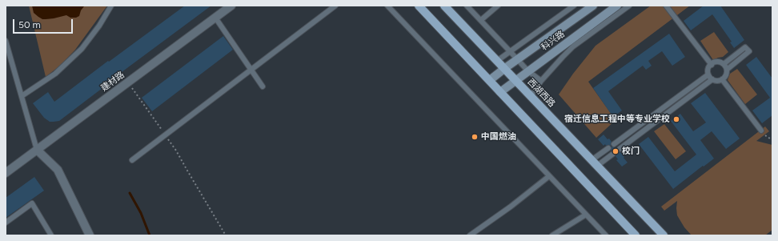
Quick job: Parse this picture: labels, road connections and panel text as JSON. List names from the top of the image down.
{
  "streets": {
    "main road": ["科兴路", "西湖西路"],
    "street": ["建材路"]
  },
  "crossings": [
    ["科兴路", "西湖西路"]
  ],
  "places": ["宿迁信息工程中等专业学校", "中国燃油", "校门"],
  "scale_bar": "50 m"
}
